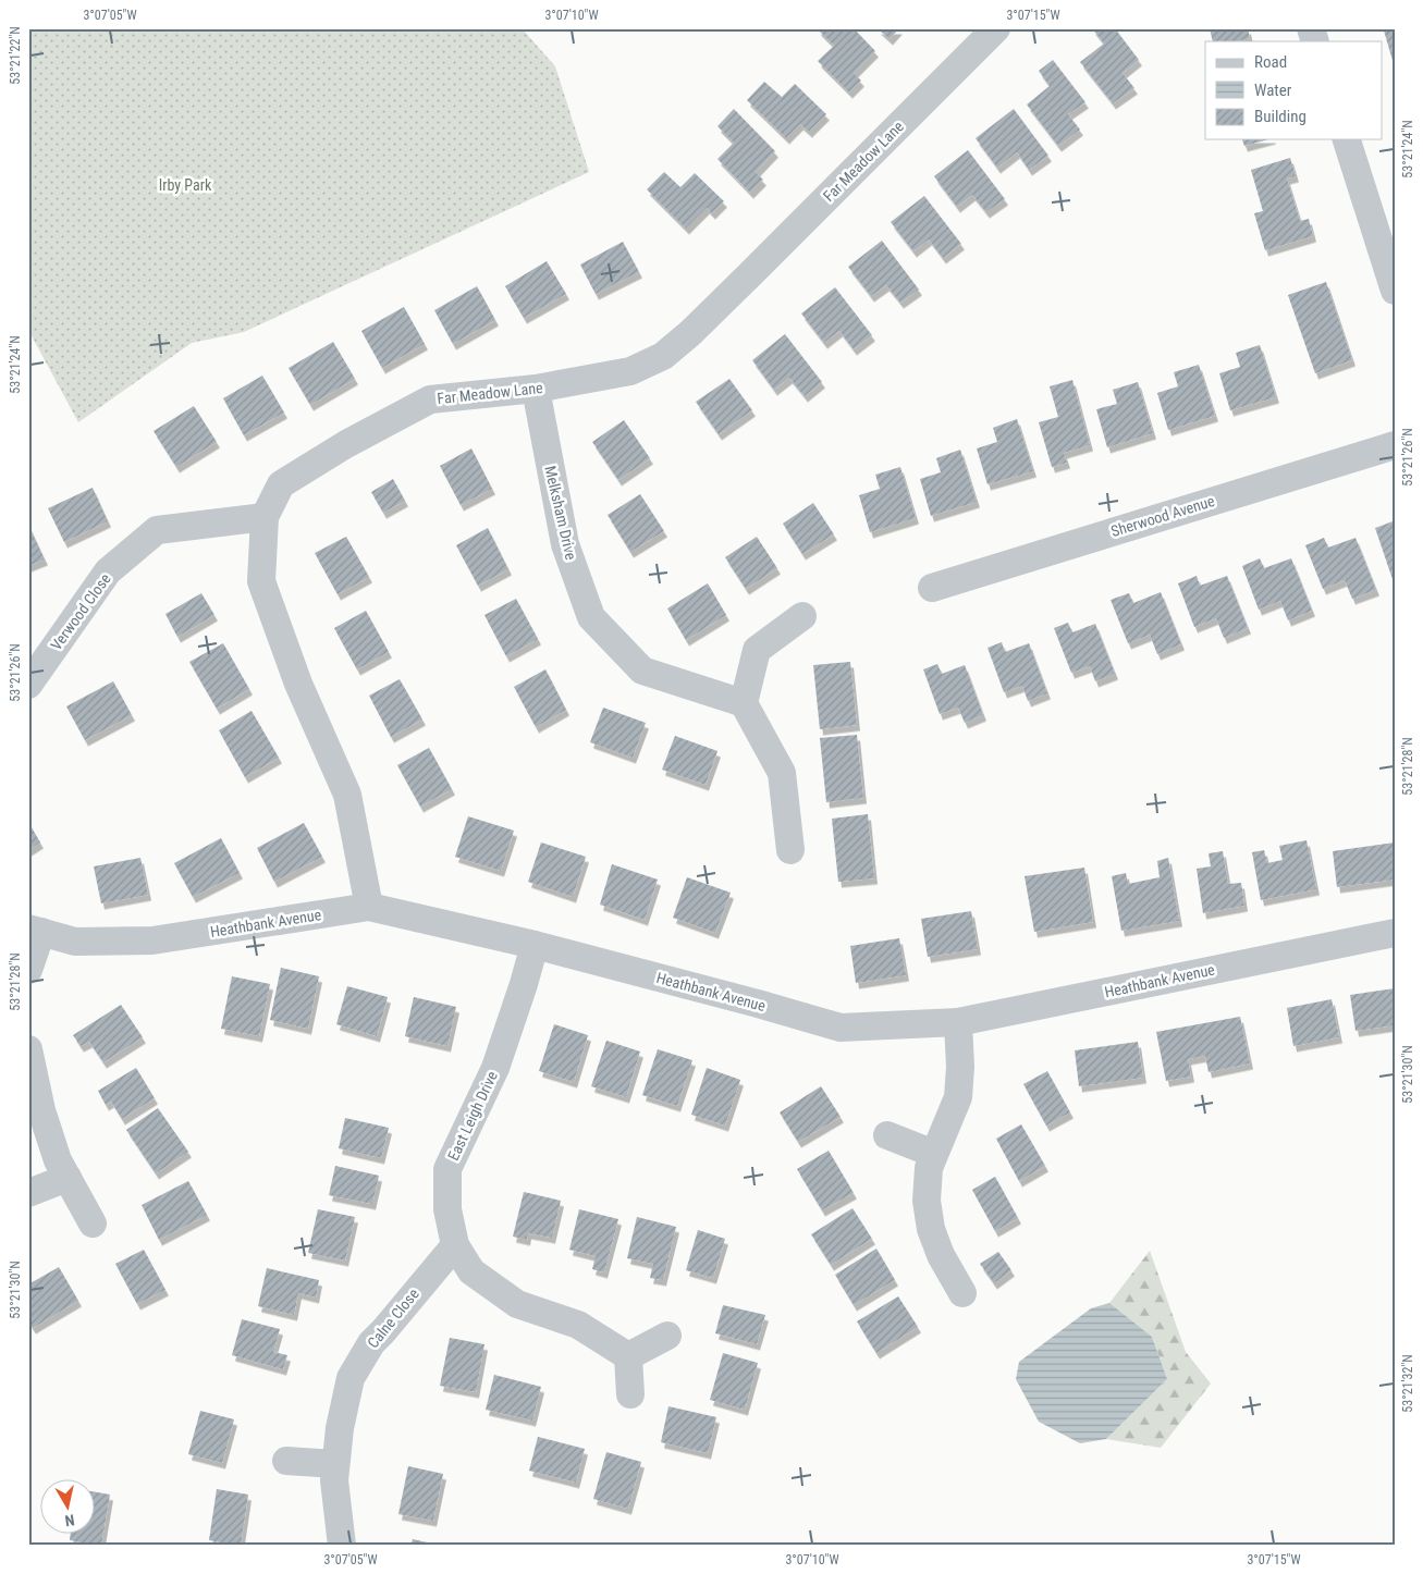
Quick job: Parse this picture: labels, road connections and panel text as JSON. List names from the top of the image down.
{
  "streets": {
    "street": [
      "Far Meadow Lane",
      "Melksham Drive",
      "Sherwood Avenue",
      "Verwood Close",
      "Heathbank Avenue",
      "East Leigh Drive",
      "Calne Close"
    ]
  },
  "crossings": [
    ["Far Meadow Lane", "Melksham Drive"],
    ["Far Meadow Lane", "Verwood Close"],
    ["Far Meadow Lane", "Heathbank Avenue"],
    ["Heathbank Avenue", "East Leigh Drive"],
    ["East Leigh Drive", "Calne Close"]
  ],
  "parks": ["Irby Park"],
  "legend": ["Road", "Water", "Building"],
  "north": "bottom",
  "coordinates": [
    "3°07'05\"W",
    "3°07'10\"W",
    "3°07'15\"W",
    "53°21'22\"N",
    "53°21'24\"N",
    "53°21'26\"N",
    "53°21'28\"N",
    "53°21'30\"N",
    "53°21'32\"N"
  ]
}
